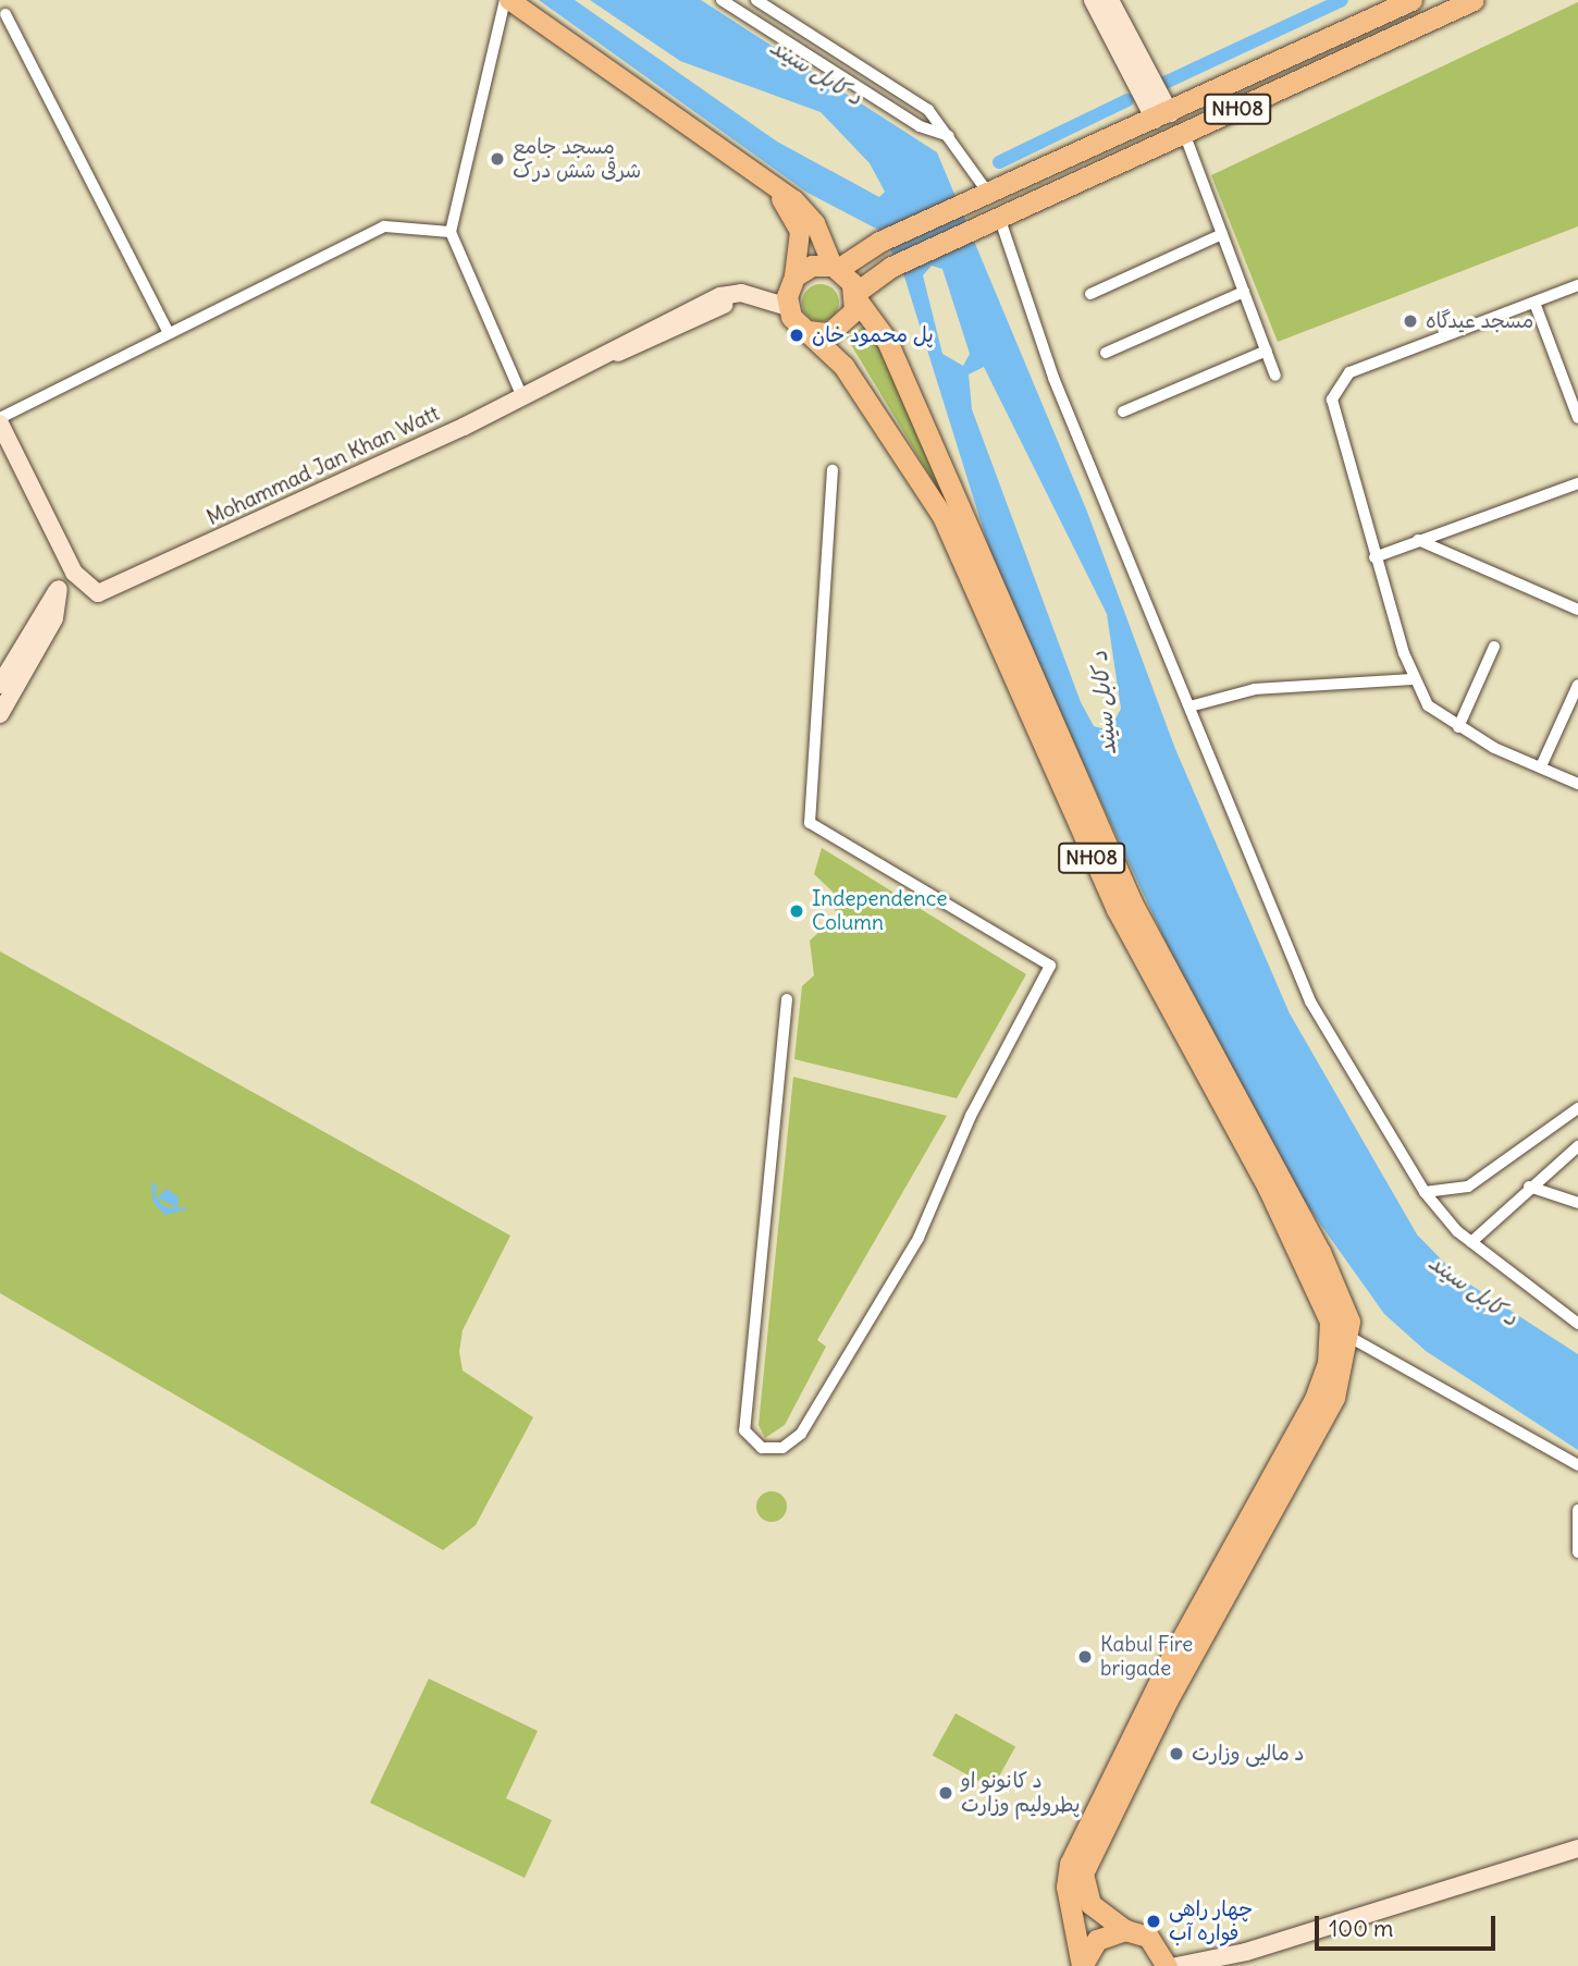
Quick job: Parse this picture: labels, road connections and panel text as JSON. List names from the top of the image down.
{
  "streets": {
    "highway": ["NH08"],
    "main road": ["Mohammad Jan Khan Watt"]
  },
  "crossings": [
    ["NH08", "Mohammad Jan Khan Watt"]
  ],
  "water": ["د کابل سيند"],
  "places": [
    "مسجد جامع شرقی شش درک",
    "مسجد عیدگاه",
    "پل محمود خان",
    "Independence Column",
    "Kabul Fire brigade",
    "د مالیی وزارت",
    "د کانونو او پطرولیم وزارت",
    "چهار راهی فواره آب"
  ],
  "scale_bar": "100 m"
}
